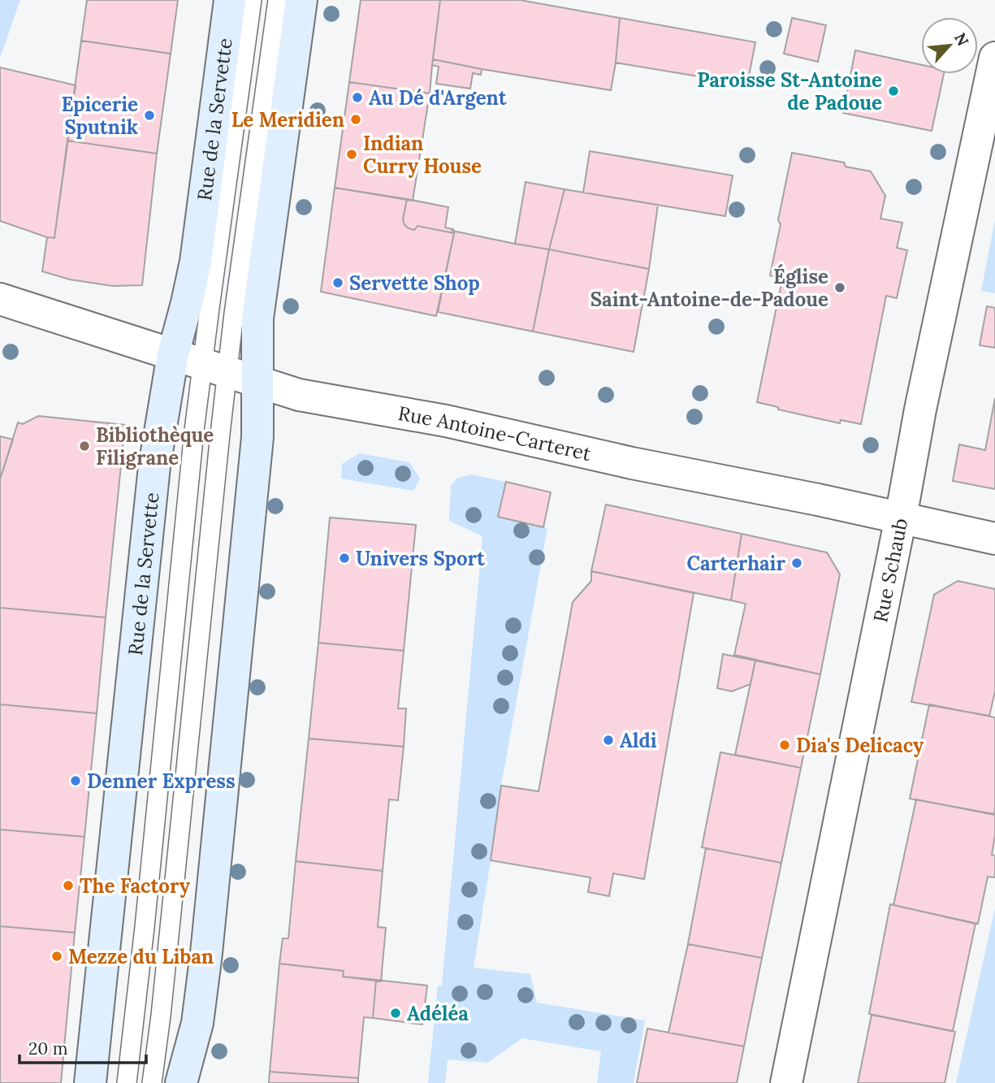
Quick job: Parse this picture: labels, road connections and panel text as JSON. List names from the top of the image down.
{
  "streets": {
    "main road": ["Rue de la Servette"],
    "street": ["Rue Antoine-Carteret", "Rue Schaub"]
  },
  "crossings": [
    ["Rue de la Servette", "Rue Antoine-Carteret"],
    ["Rue Antoine-Carteret", "Rue Schaub"]
  ],
  "places": [
    "Paroisse St-Antoine de Padoue",
    "Au Dé d'Argent",
    "Epicerie Sputnik",
    "Le Meridien",
    "Indian Curry House",
    "Servette Shop",
    "Église Saint-Antoine-de-Padoue",
    "Bibliothèque Filigrane",
    "Univers Sport",
    "Carterhair",
    "Aldi",
    "Dia's Delicacy",
    "Denner Express",
    "The Factory",
    "Mezze du Liban",
    "Adéléa"
  ],
  "scale_bar": "20 m",
  "north": "top right"
}
